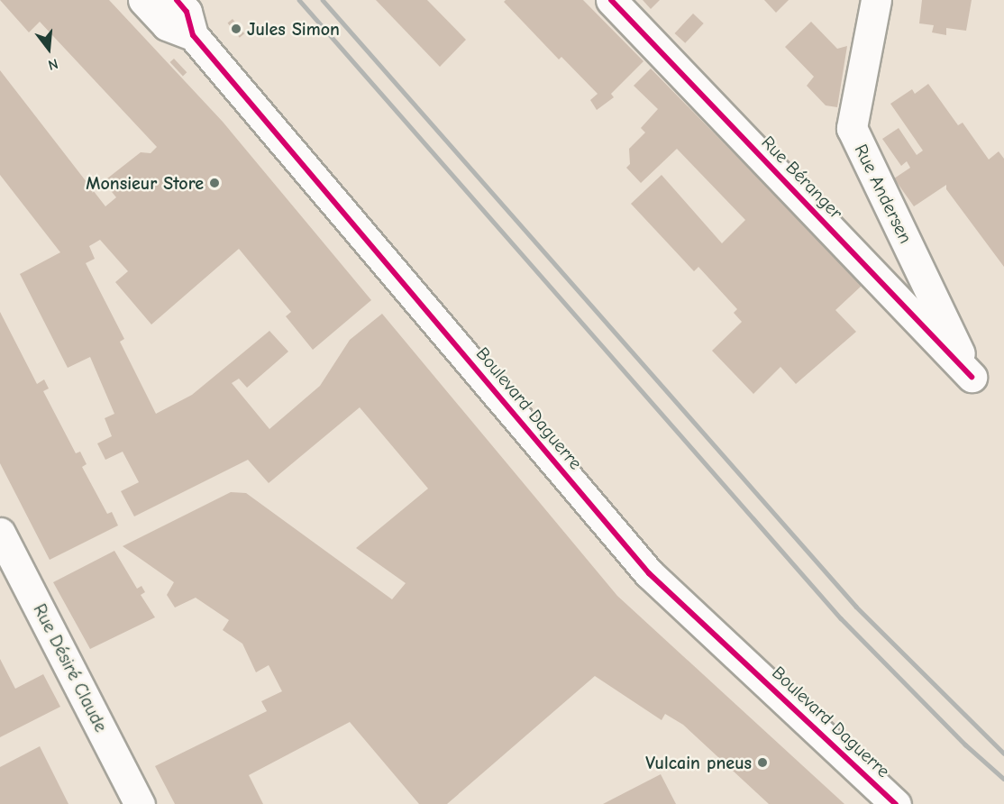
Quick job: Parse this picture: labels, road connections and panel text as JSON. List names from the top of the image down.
{
  "streets": {
    "street": [
      "Rue Béranger",
      "Rue Andersen",
      "Boulevard Daguerre",
      "Rue Désiré Claude"
    ]
  },
  "crossings": [
    ["Rue Béranger", "Rue Andersen"]
  ],
  "places": ["Jules Simon", "Monsieur Store", "Vulcain pneus"],
  "north": "bottom"
}
